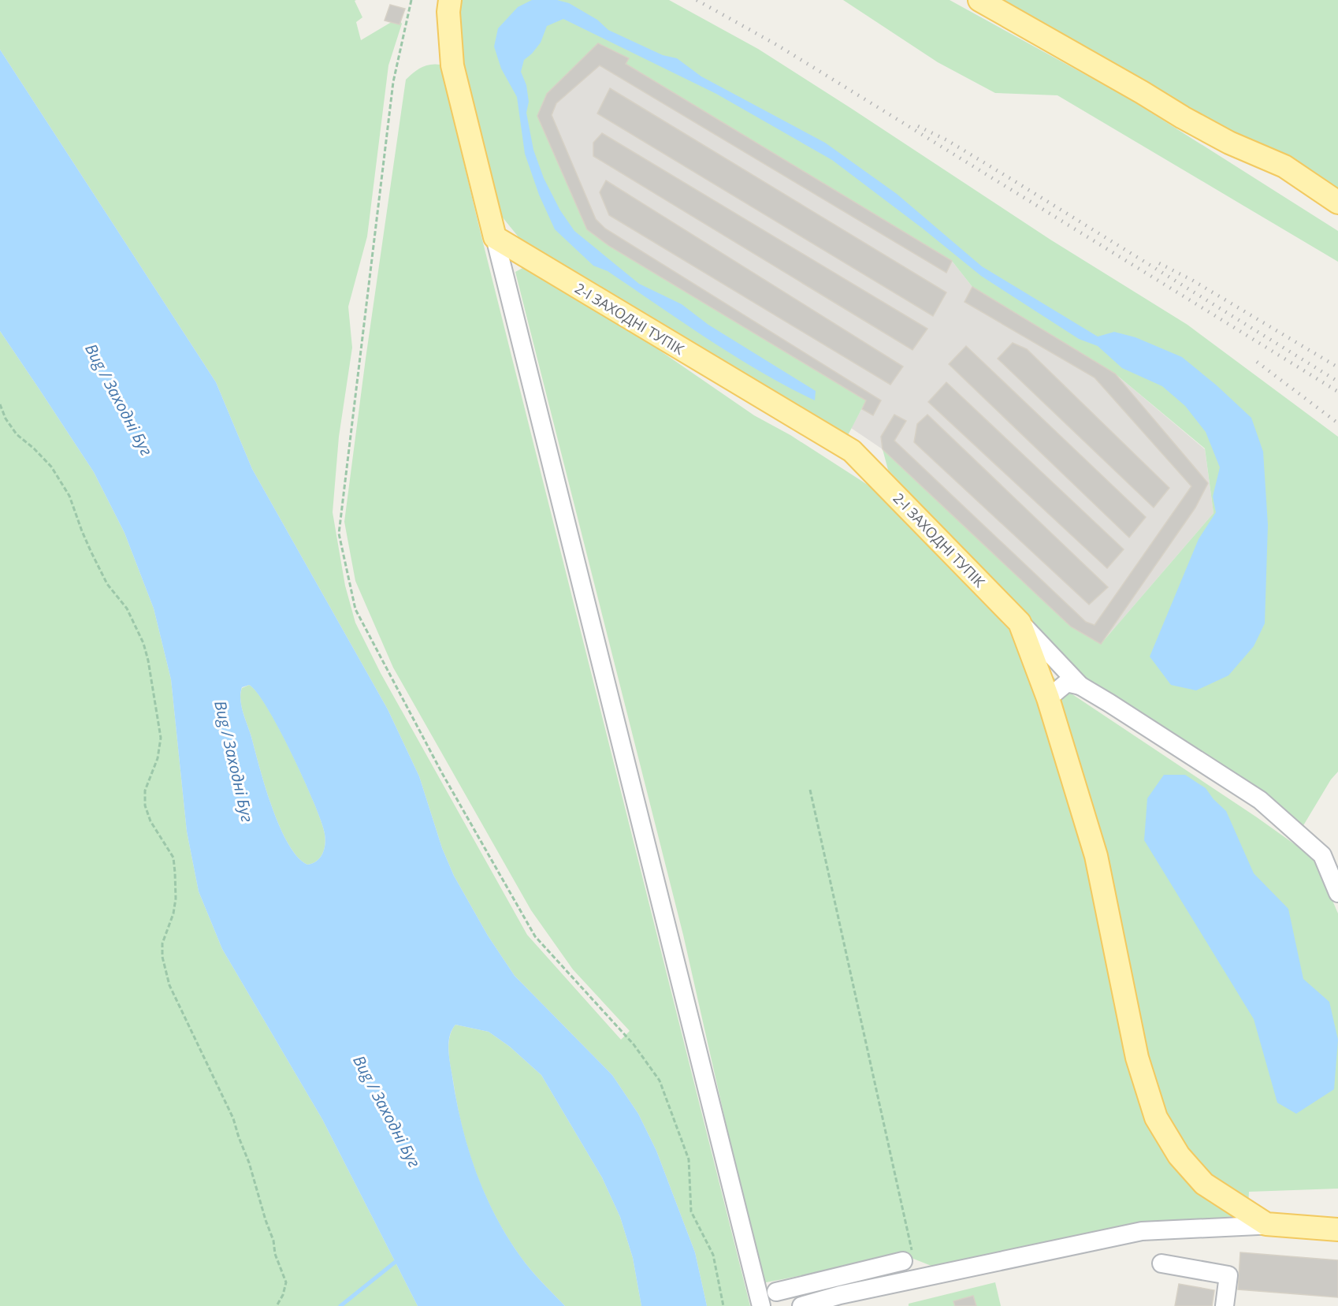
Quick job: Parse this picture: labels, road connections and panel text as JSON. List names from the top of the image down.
{
  "streets": {
    "main road": ["2-І ЗАХОДНІ ТУПІК"]
  },
  "water": ["Bug / Заходні Буг"]
}
